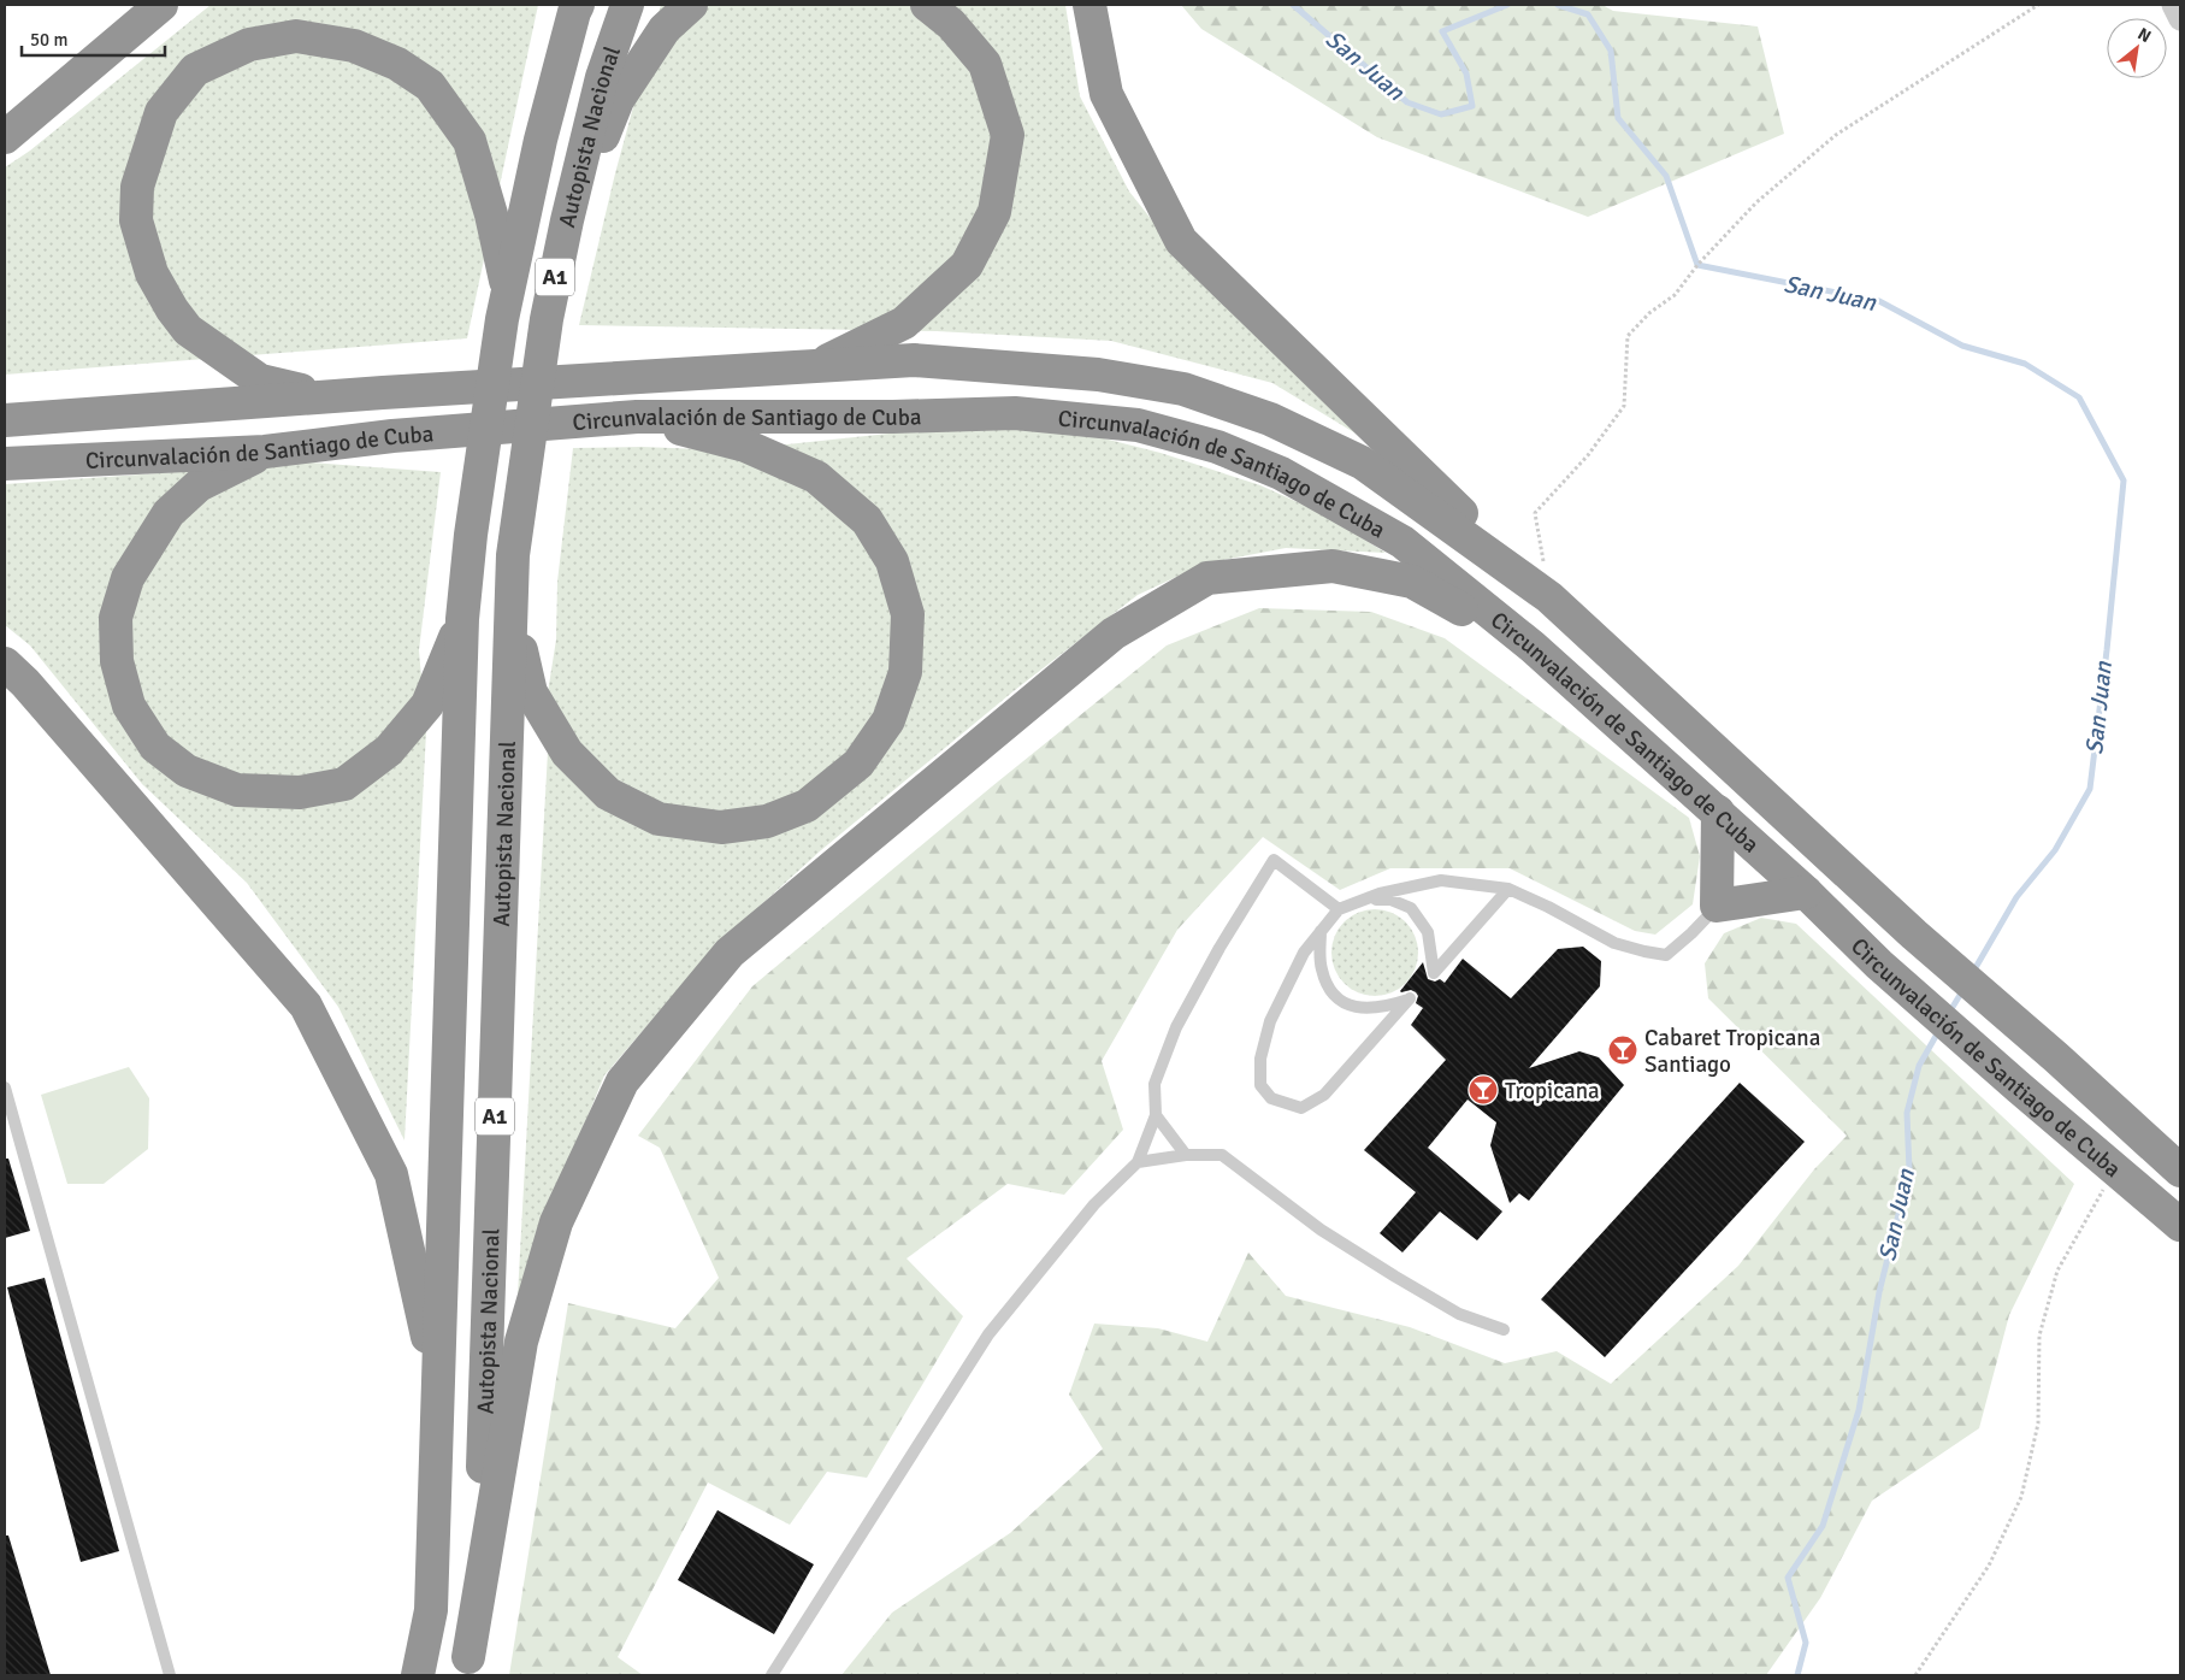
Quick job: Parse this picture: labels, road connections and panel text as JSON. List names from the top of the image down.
{
  "streets": {
    "highway": ["Autopista Nacional", "A1", "Circunvalación de Santiago de Cuba"]
  },
  "water": ["San Juan"],
  "places": {
    "bar": ["Cabaret Tropicana Santiago", "Tropicana"]
  },
  "scale_bar": "50 m",
  "north": "top right"
}
